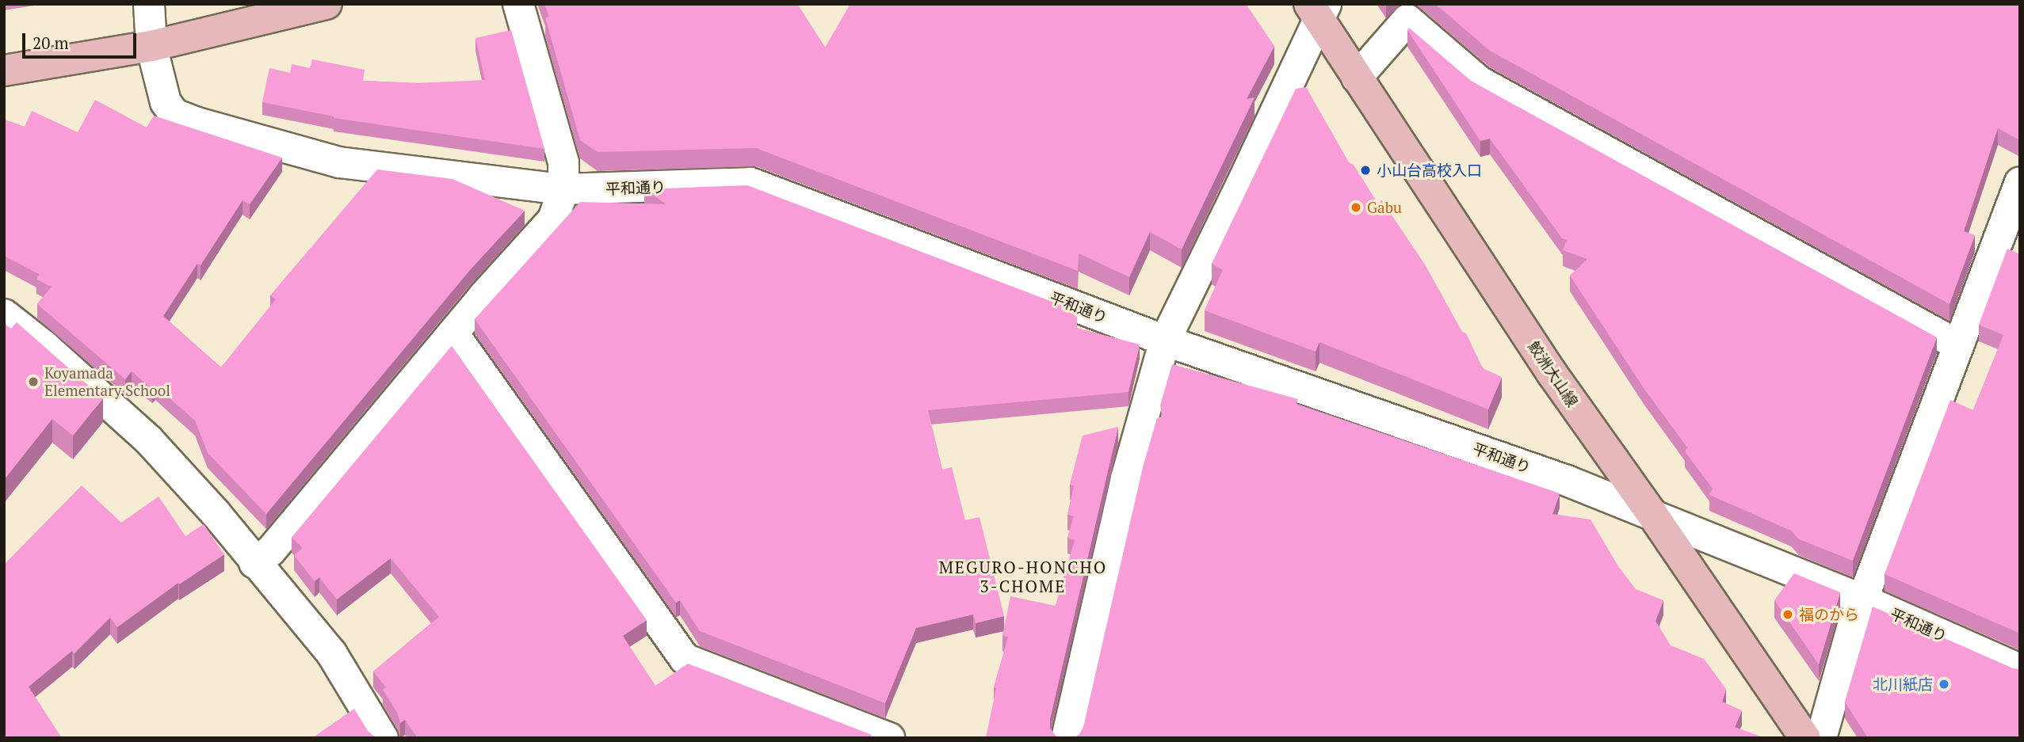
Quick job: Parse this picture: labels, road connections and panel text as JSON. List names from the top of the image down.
{
  "streets": {
    "main road": ["鮫洲大山線"],
    "street": ["平和通り"]
  },
  "crossings": [
    ["平和通り", "鮫洲大山線"]
  ],
  "districts": ["MEGURO-HONCHO 3-CHOME"],
  "places": [
    "小山台高校入口",
    "Gabu",
    "Koyamada Elementary School",
    "福のから",
    "北川紙店"
  ],
  "scale_bar": "20 m"
}
